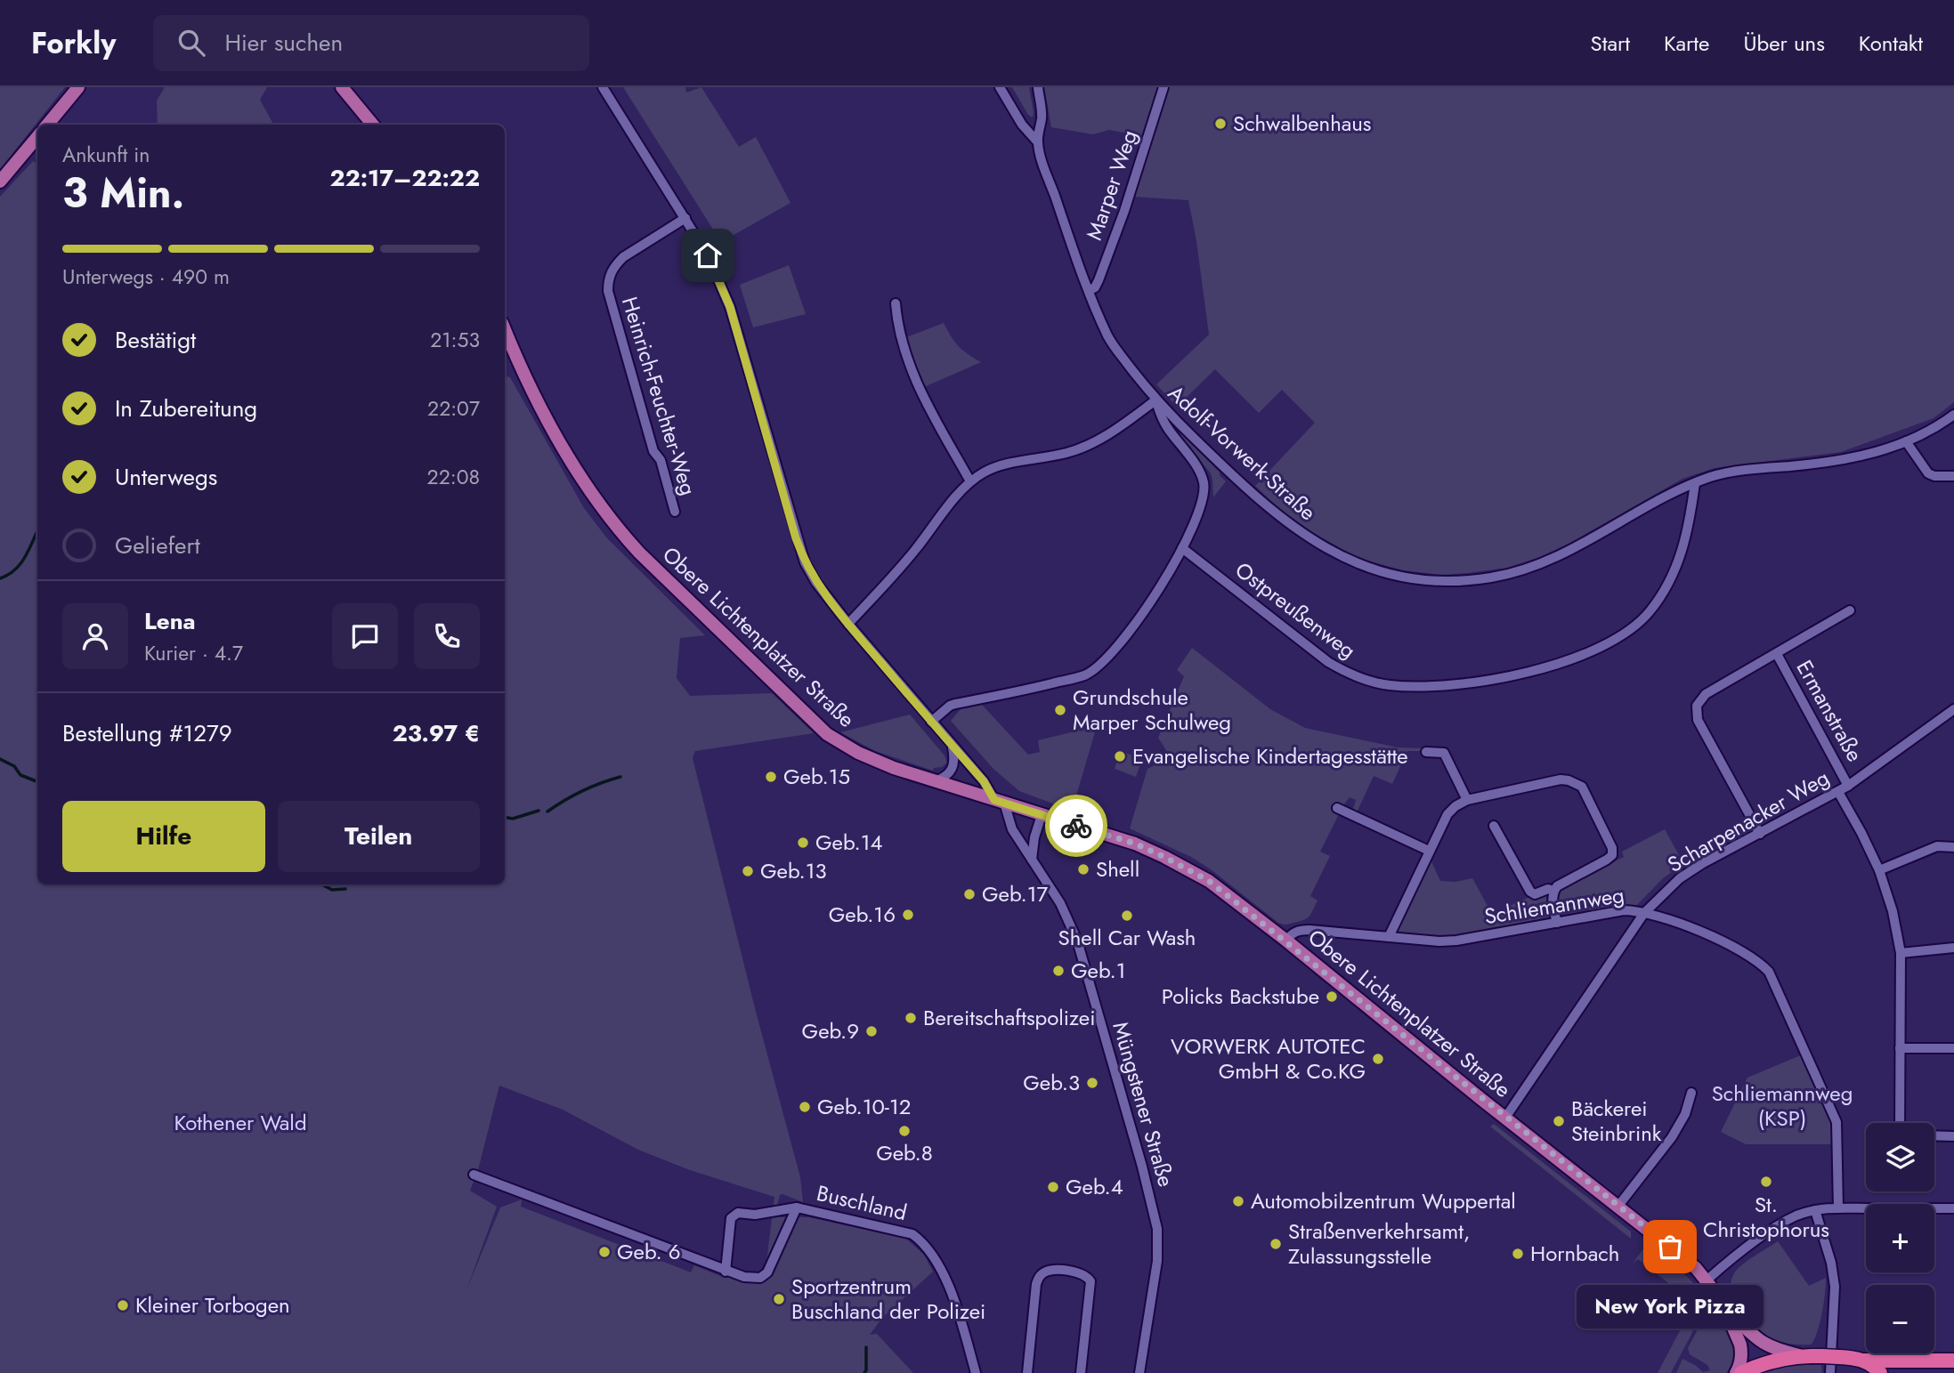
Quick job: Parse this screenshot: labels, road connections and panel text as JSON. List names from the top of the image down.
{
  "streets": {
    "main road": ["Obere Lichtenplatzer Straße"],
    "street": [
      "Marper Weg",
      "Heinrich-Feuchter-Weg",
      "Adolf-Vorwerk-Straße",
      "Ostpreußenweg",
      "Ermanstraße",
      "Scharpenacker Weg",
      "Schliemannweg",
      "Müngstener Straße",
      "Buschland"
    ]
  },
  "crossings": [
    ["Marper Weg", "Adolf-Vorwerk-Straße"],
    ["Heinrich-Feuchter-Weg", "Müngstener Straße"],
    ["Adolf-Vorwerk-Straße", "Ostpreußenweg"],
    ["Obere Lichtenplatzer Straße", "Scharpenacker Weg"],
    ["Obere Lichtenplatzer Straße", "Schliemannweg"],
    ["Obere Lichtenplatzer Straße", "Müngstener Straße"],
    ["Ermanstraße", "Scharpenacker Weg"],
    ["Scharpenacker Weg", "Schliemannweg"]
  ],
  "parks": ["Schliemannweg (KSP)", "Kothener Wald"],
  "places": [
    "Schwalbenhaus",
    "Grundschule Marper Schulweg",
    "Evangelische Kindertagesstätte",
    "Geb.15",
    "Geb.14",
    "Shell",
    "Geb.13",
    "Geb.17",
    "Geb.16",
    "Shell Car Wash",
    "Geb.1",
    "Policks Backstube",
    "Bereitschaftspolizei",
    "Geb.9",
    "VORWERK AUTOTEC GmbH & Co.KG",
    "Geb.3",
    "Geb.10-12",
    "Bäckerei Steinbrink",
    "Geb.8",
    "St. Christophorus",
    "Geb.4",
    "Automobilzentrum Wuppertal",
    "Straßenverkehrsamt, Zulassungsstelle",
    "New York Pizza",
    "Geb. 6",
    "Hornbach",
    "Sportzentrum Buschland der Polizei",
    "Kleiner Torbogen"
  ],
  "page": {
    "header": "Forkly",
    "search": "Hier suchen",
    "nav": [
      "Start",
      "Karte",
      "Über uns",
      "Kontakt"
    ],
    "heading": ["3 Min.", "Ankunft in", "22:17–22:22"],
    "panel": [
      "Lena",
      "Kurier · 4.7",
      "Bestellung #1279",
      "23.97 €"
    ],
    "bar": "Unterwegs · 490 m",
    "list": [
      ["Bestätigt", "21:53"],
      ["In Zubereitung", "22:07"],
      ["Unterwegs", "22:08"],
      "Geliefert"
    ],
    "buttons": ["Hilfe", "Teilen"],
    "map_buttons": ["+", "−"],
    "bubble": "New York Pizza"
  }
}
